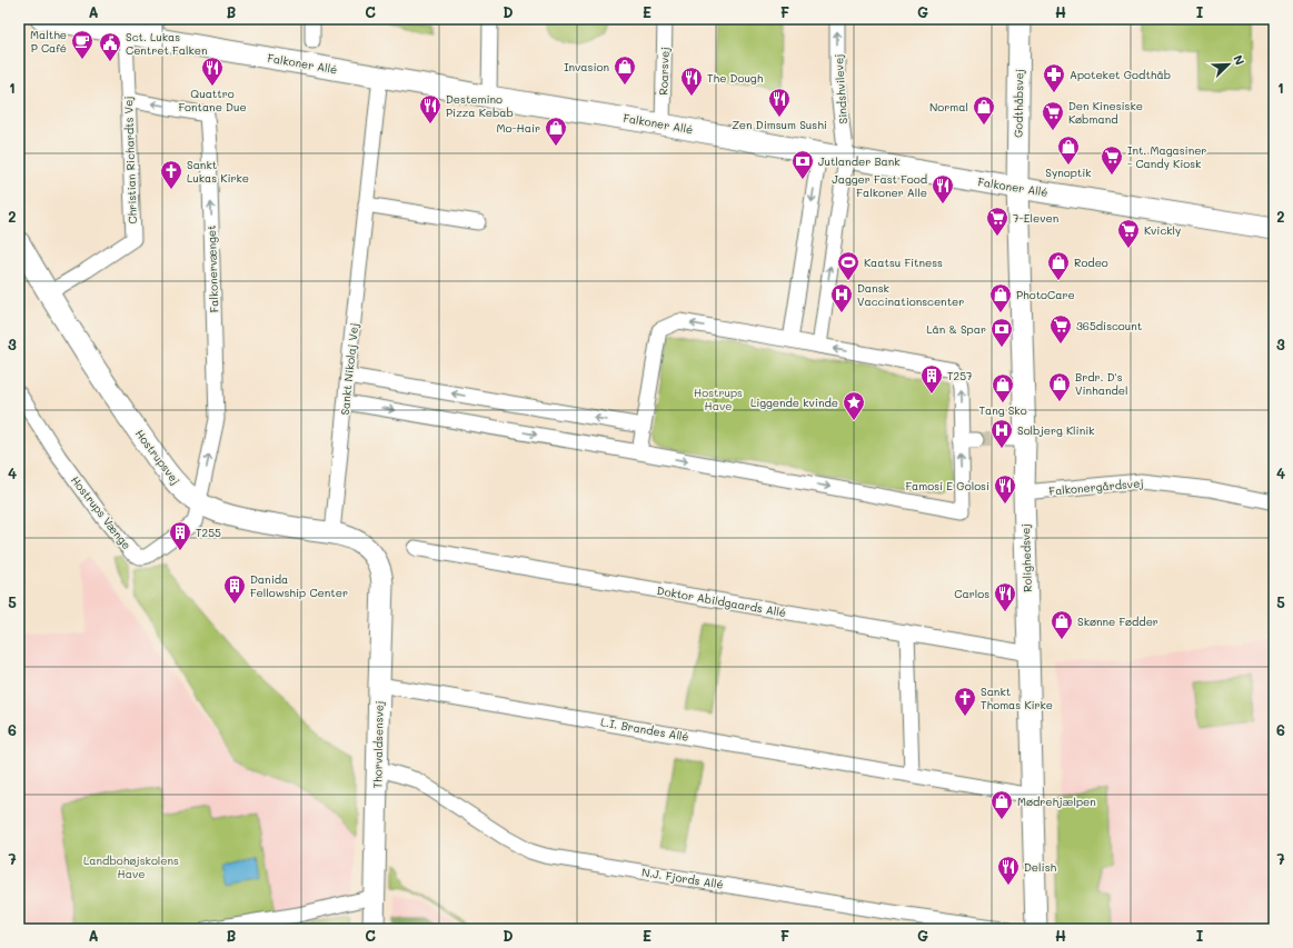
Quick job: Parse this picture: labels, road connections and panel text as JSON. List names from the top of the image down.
{
  "streets": {
    "street": [
      "Falkoner Allé",
      "Roarsvej",
      "Sindshvilevej",
      "Godthåbsvej",
      "Christian Richardts Vej",
      "Falkonervænget",
      "Sankt Nikolaj Vej",
      "Hostrupsvej",
      "Falkonergårdsvej",
      "Hostrups Vænge",
      "Rolighedsvej",
      "Doktor Abildgaards Allé",
      "L.I. Brandes Allé",
      "Thorvaldsensvej",
      "N.J. Fjords Allé"
    ]
  },
  "crossings": [
    ["Falkoner Allé", "Roarsvej"],
    ["Falkoner Allé", "Sindshvilevej"],
    ["Falkoner Allé", "Godthåbsvej"],
    ["Falkoner Allé", "Christian Richardts Vej"],
    ["Falkoner Allé", "Sankt Nikolaj Vej"],
    ["Falkoner Allé", "Rolighedsvej"],
    ["Godthåbsvej", "Rolighedsvej"],
    ["Christian Richardts Vej", "Falkonervænget"],
    ["Christian Richardts Vej", "Hostrupsvej"],
    ["Falkonervænget", "Hostrupsvej"],
    ["Falkonervænget", "Hostrups Vænge"],
    ["Sankt Nikolaj Vej", "Hostrupsvej"],
    ["Hostrupsvej", "Hostrups Vænge"],
    ["Hostrupsvej", "Thorvaldsensvej"],
    ["Falkonergårdsvej", "Rolighedsvej"],
    ["Rolighedsvej", "Doktor Abildgaards Allé"],
    ["Rolighedsvej", "L.I. Brandes Allé"],
    ["L.I. Brandes Allé", "Thorvaldsensvej"],
    ["Thorvaldsensvej", "N.J. Fjords Allé"]
  ],
  "one_way": ["Sindshvilevej", "Falkonervænget"],
  "parks": ["Hostrups Have", "Landbohøjskolens Have"],
  "places": {
    "cafe": ["Malthe P Café"],
    "public building": ["Sct. Lukas Centret Falken"],
    "shop": [
      "Invasion",
      "Normal",
      "Mo-Hair",
      "Synoptik",
      "Rodeo",
      "PhotoCare",
      "Brdr. D's Vinhandel",
      "Tang Sko",
      "Skønne Fødder",
      "Mødrehjælpen"
    ],
    "restaurant": [
      "Quattro Fontane Due",
      "The Dough",
      "Zen Dimsum Sushi",
      "Destemino Pizza Kebab",
      "Jagger Fast Food Falkoner Alle",
      "Famosi E Golosi",
      "Carlos",
      "Delish"
    ],
    "pharmacy": ["Apoteket Godthåb"],
    "supermarket": [
      "Den Kinesiske Købmand",
      "Int. Magasiner - Candy Kiosk",
      "7-Eleven",
      "Kvickly",
      "365discount"
    ],
    "bank": ["Jutlander Bank", "Lån & Spar"],
    "church": ["Sankt Lukas Kirke", "Sankt Thomas Kirke"],
    "sports": ["Kaatsu Fitness"],
    "hospital": ["Dansk Vaccinationscenter", "Solbjerg Klinik"],
    "building": ["T257", "T255", "Danida Fellowship Center"],
    "place": ["Liggende kvinde"]
  },
  "north": "top right",
  "grid": {
    "columns": [
      "A",
      "B",
      "C",
      "D",
      "E",
      "F",
      "G",
      "H",
      "I"
    ],
    "rows": [
      "1",
      "2",
      "3",
      "4",
      "5",
      "6",
      "7"
    ]
  }
}
